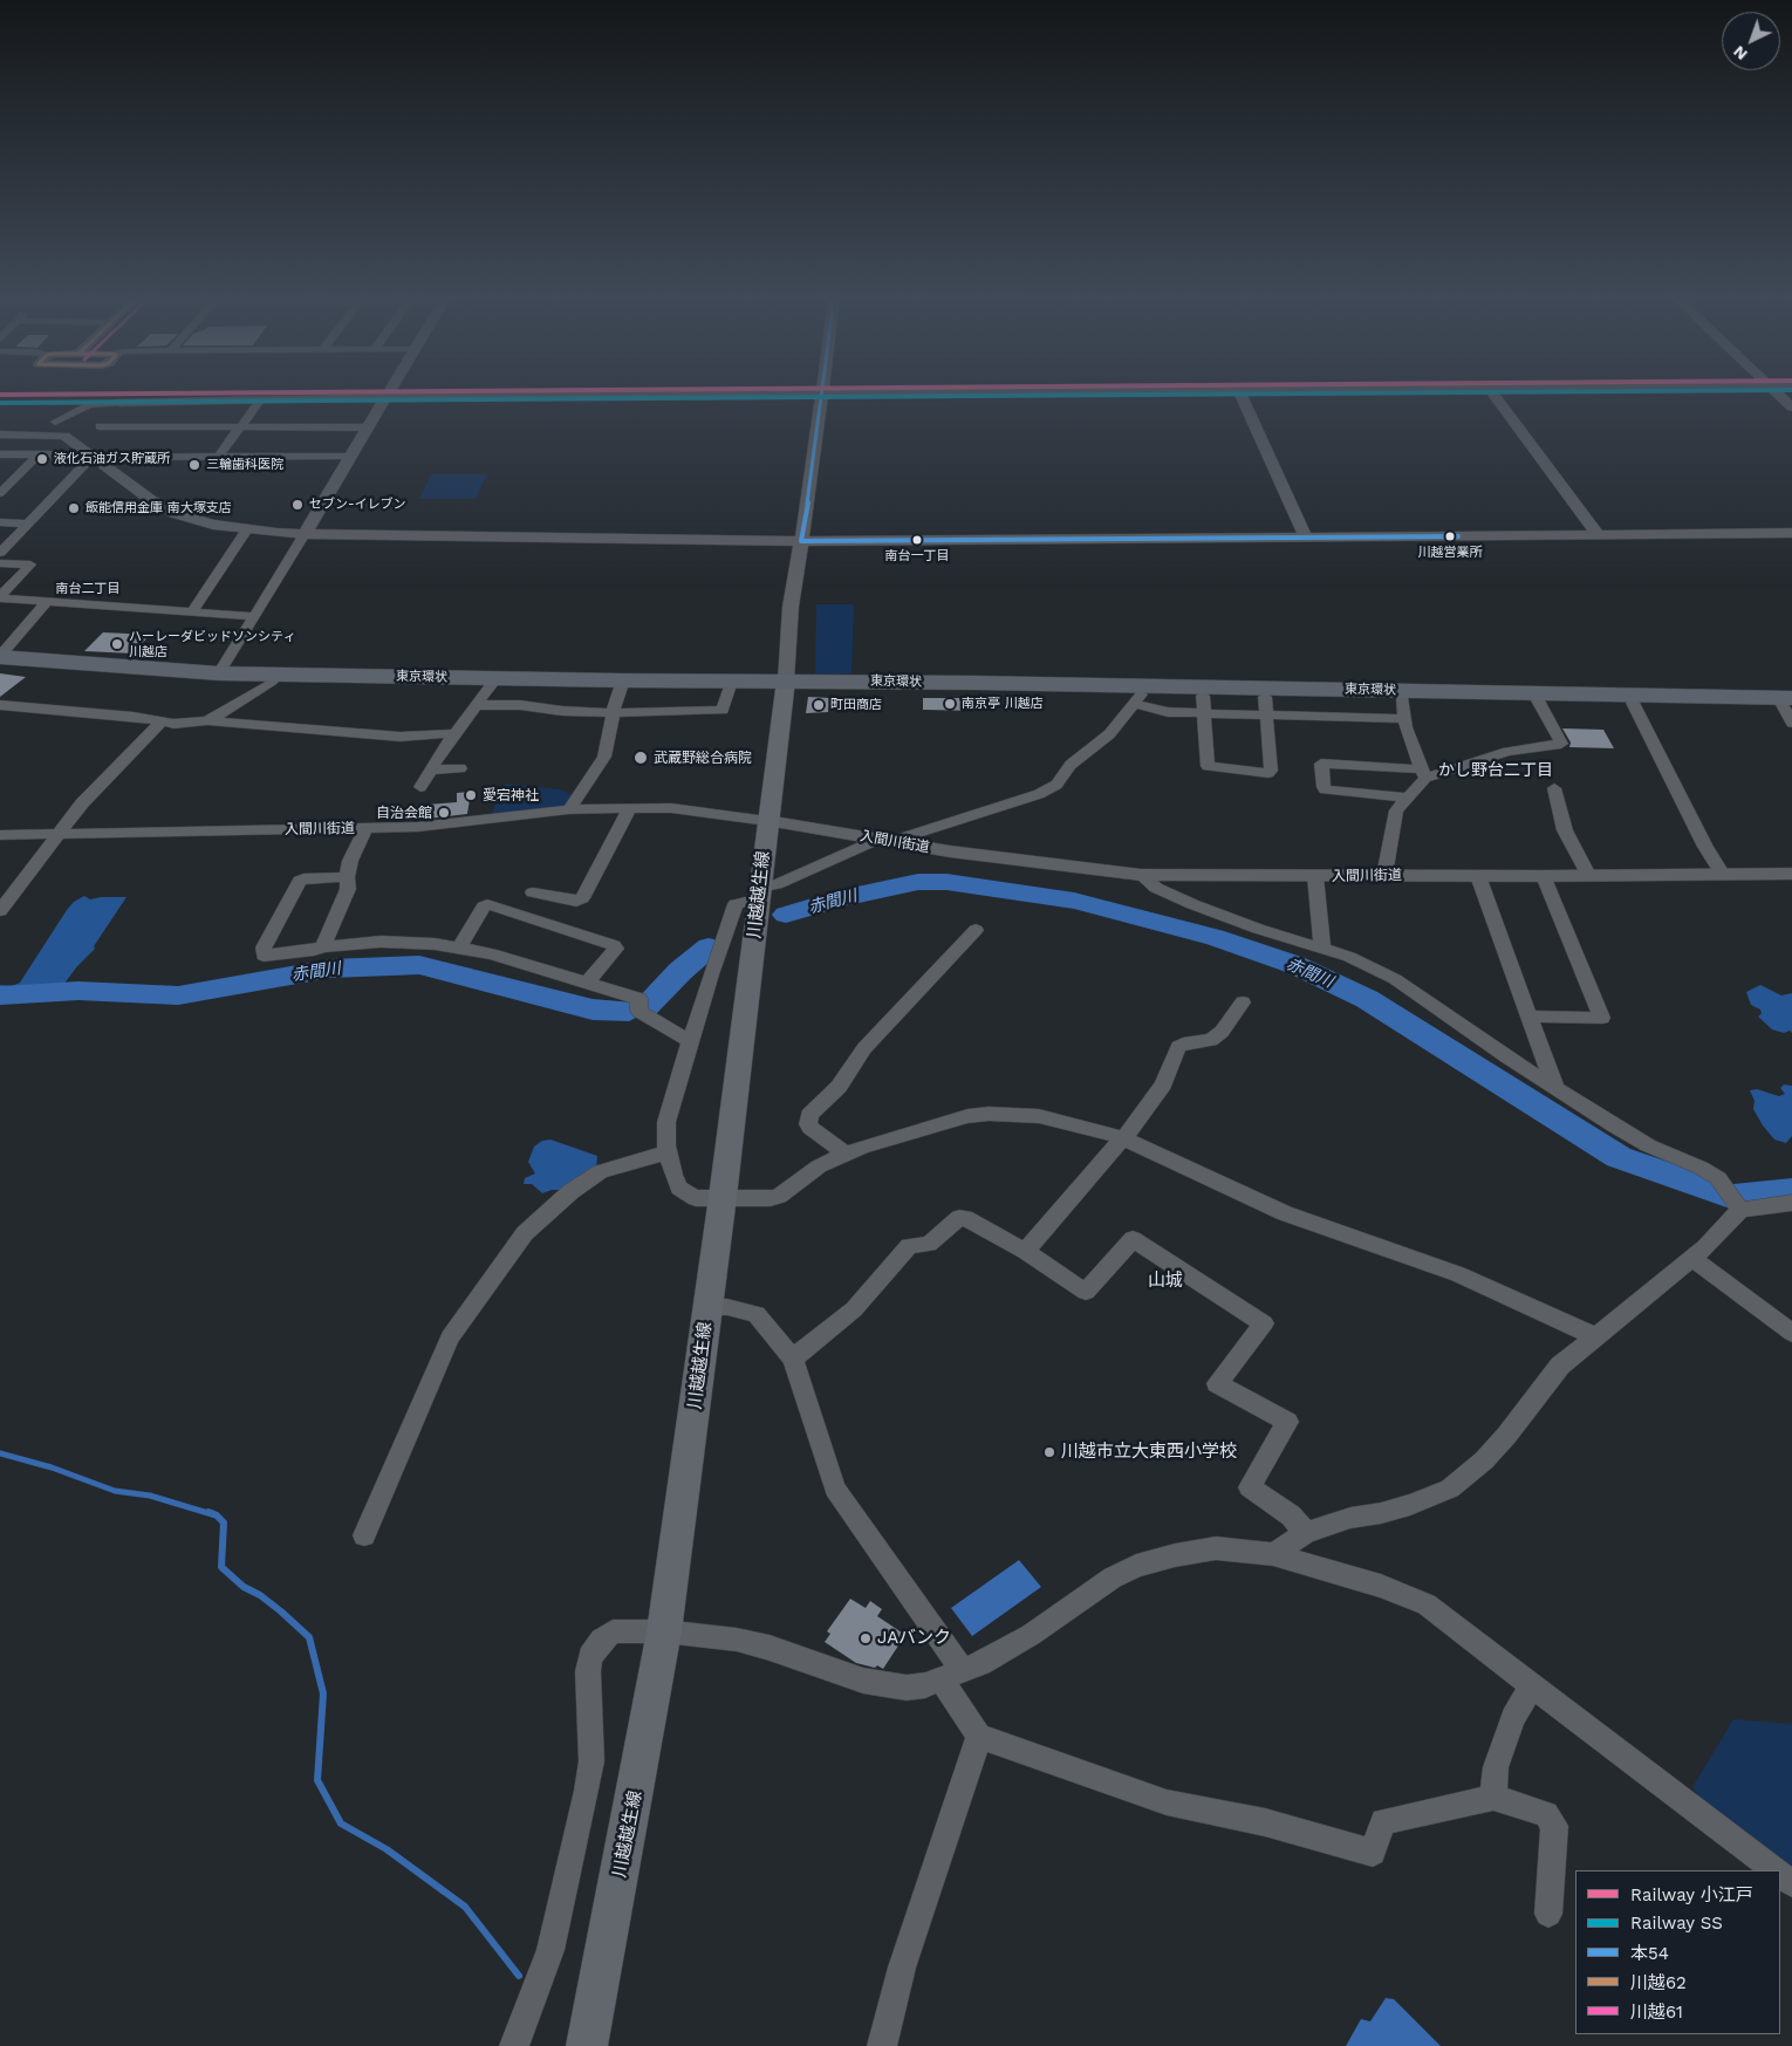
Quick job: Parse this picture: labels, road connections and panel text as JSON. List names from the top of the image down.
{
  "streets": {
    "highway": ["東京環状"],
    "main road": ["川越越生線"],
    "street": ["入間川街道"]
  },
  "crossings": [
    ["東京環状", "川越越生線"],
    ["入間川街道", "川越越生線"]
  ],
  "districts": ["南台二丁目", "かし野台二丁目", "山城"],
  "water": ["赤間川"],
  "places": [
    "液化石油ガス貯蔵所",
    "三輪歯科医院",
    "セブン-イレブン",
    "飯能信用金庫 南大塚支店",
    "川越営業所",
    "南台一丁目",
    "ハーレーダビッドソンシティ 川越店",
    "南京亭 川越店",
    "町田商店",
    "武蔵野総合病院",
    "愛宕神社",
    "自治会館",
    "川越市立大東西小学校",
    "JAバンク"
  ],
  "lines": ["rail line 小江戸", "rail line SS", "transit line 本54"],
  "legend": [
    "Railway 小江戸",
    "Railway SS",
    "本54",
    "川越62",
    "川越61"
  ],
  "north": "bottom left"
}
